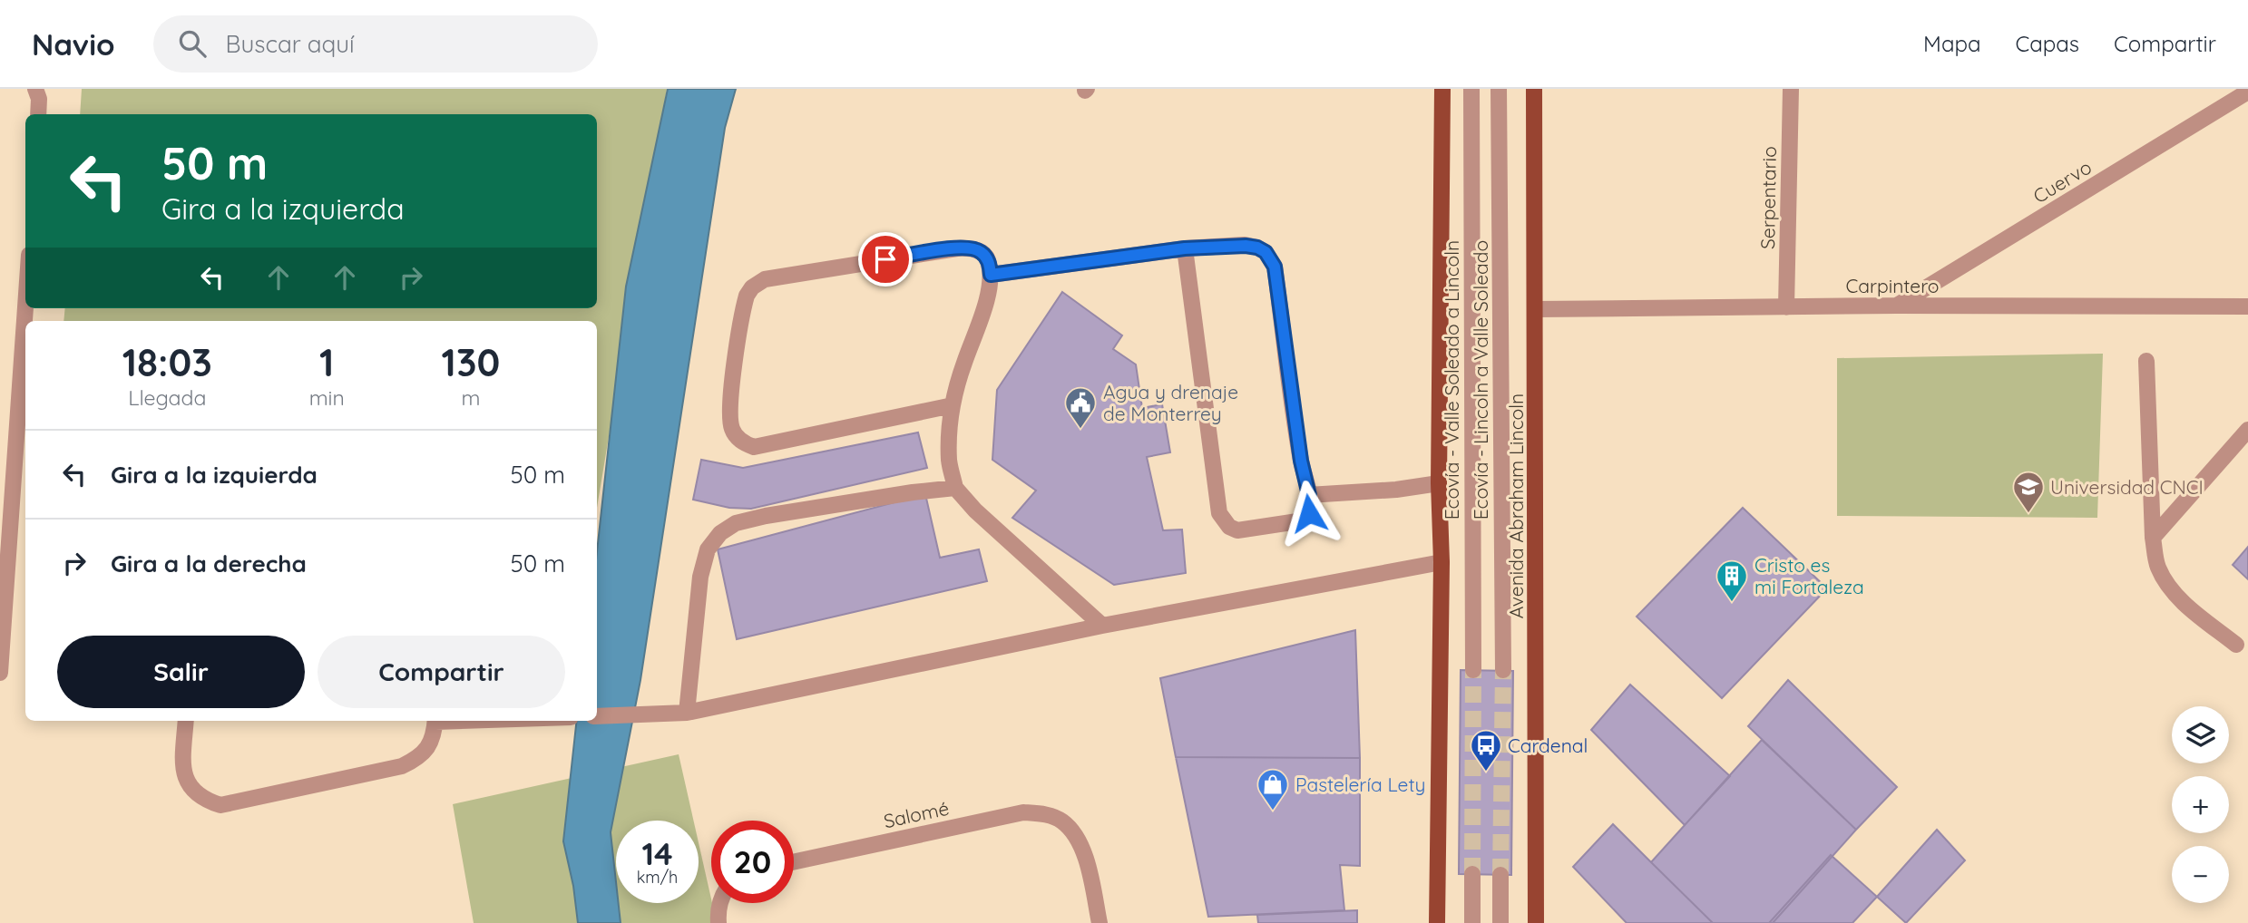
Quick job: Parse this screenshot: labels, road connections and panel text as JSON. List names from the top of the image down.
{
  "streets": {
    "main road": ["Avenida Abraham Lincoln"],
    "street": [
      "Cuervo",
      "Serpentario",
      "Carpintero",
      "Ecovía - Valle Soleado a Lincoln",
      "Ecovía - Lincoln a Valle Soleado",
      "Salomé"
    ]
  },
  "crossings": [
    ["Cuervo", "Carpintero"],
    ["Serpentario", "Carpintero"],
    ["Carpintero", "Avenida Abraham Lincoln"]
  ],
  "places": {
    "public building": ["Agua y drenaje de Monterrey"],
    "school or university": ["Universidad CNCI"],
    "building": ["Cristo es mi Fortaleza"],
    "bus stop": ["Cardenal"],
    "shop": ["Pastelería Lety"]
  },
  "page": {
    "header": "Navio",
    "search": "Buscar aquí",
    "nav": ["Mapa", "Capas", "Compartir"],
    "turn": ["50 m", "Gira a la izquierda"],
    "eta": [
      "18:03",
      "Llegada",
      "1",
      "min",
      "130",
      "m"
    ],
    "list": [
      {
        "name": "Gira a la izquierda",
        "value": "50 m"
      },
      {
        "name": "Gira a la derecha",
        "value": "50 m"
      }
    ],
    "buttons": ["Salir", "Compartir"],
    "map_buttons": ["+", "−"],
    "speed": "14 km/h",
    "limit": "20"
  }
}
